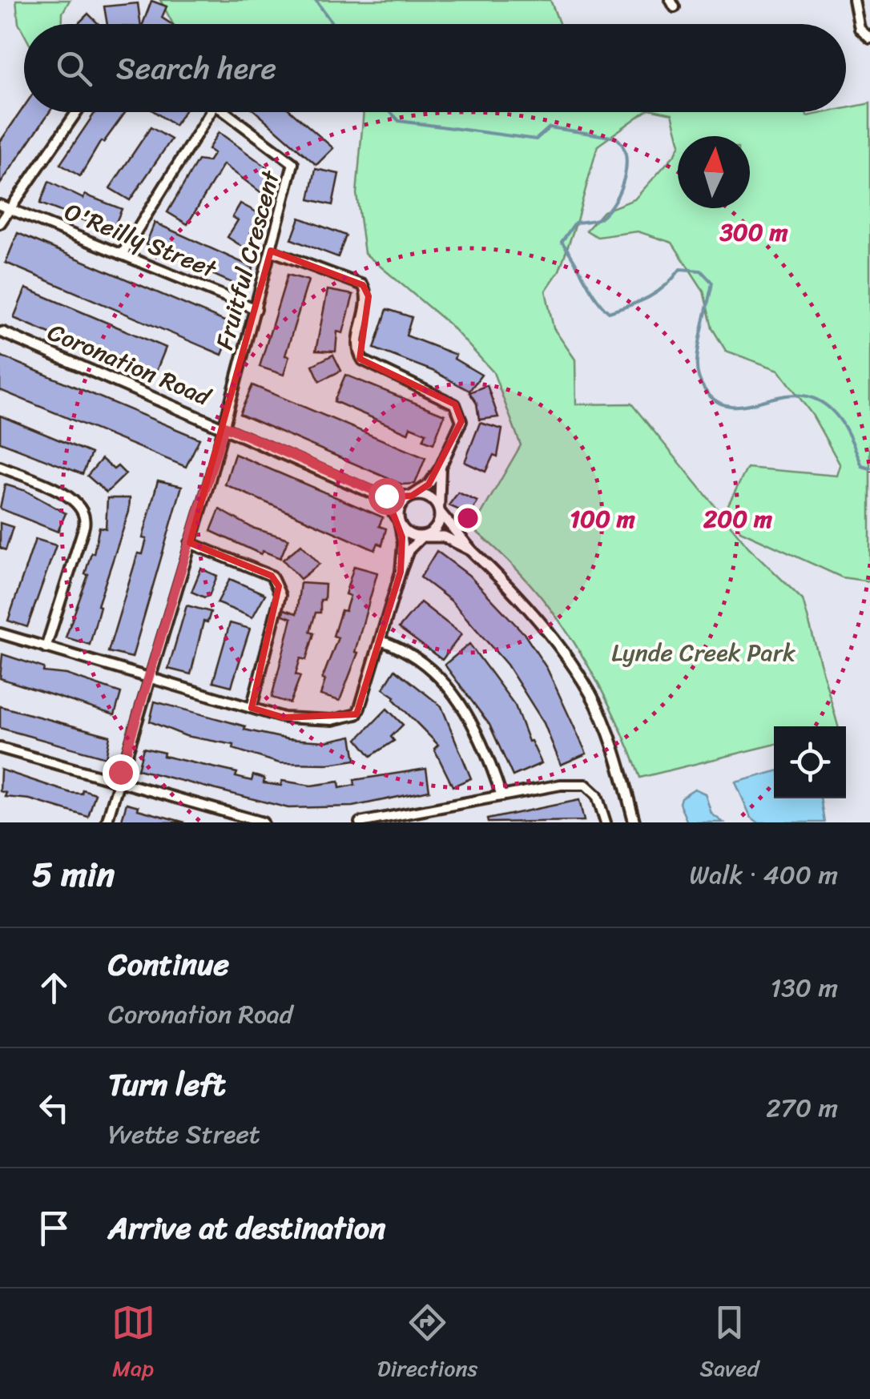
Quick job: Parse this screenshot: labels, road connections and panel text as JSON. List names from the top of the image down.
{
  "streets": {
    "street": ["O'Reilly Street", "Fruitful Crescent", "Coronation Road"]
  },
  "crossings": [
    ["O'Reilly Street", "Fruitful Crescent"],
    ["Fruitful Crescent", "Coronation Road"]
  ],
  "parks": ["Lynde Creek Park"],
  "north": "top",
  "page": {
    "search": "Search here",
    "heading": ["5 min", "Walk · 400 m"],
    "list": [
      ["Continue", "Coronation Road", "130 m"],
      ["Turn left", "Yvette Street", "270 m"],
      "Arrive at destination"
    ],
    "nav": ["Map", "Directions", "Saved"]
  },
  "rings": ["300 m", "100 m", "200 m"]
}
